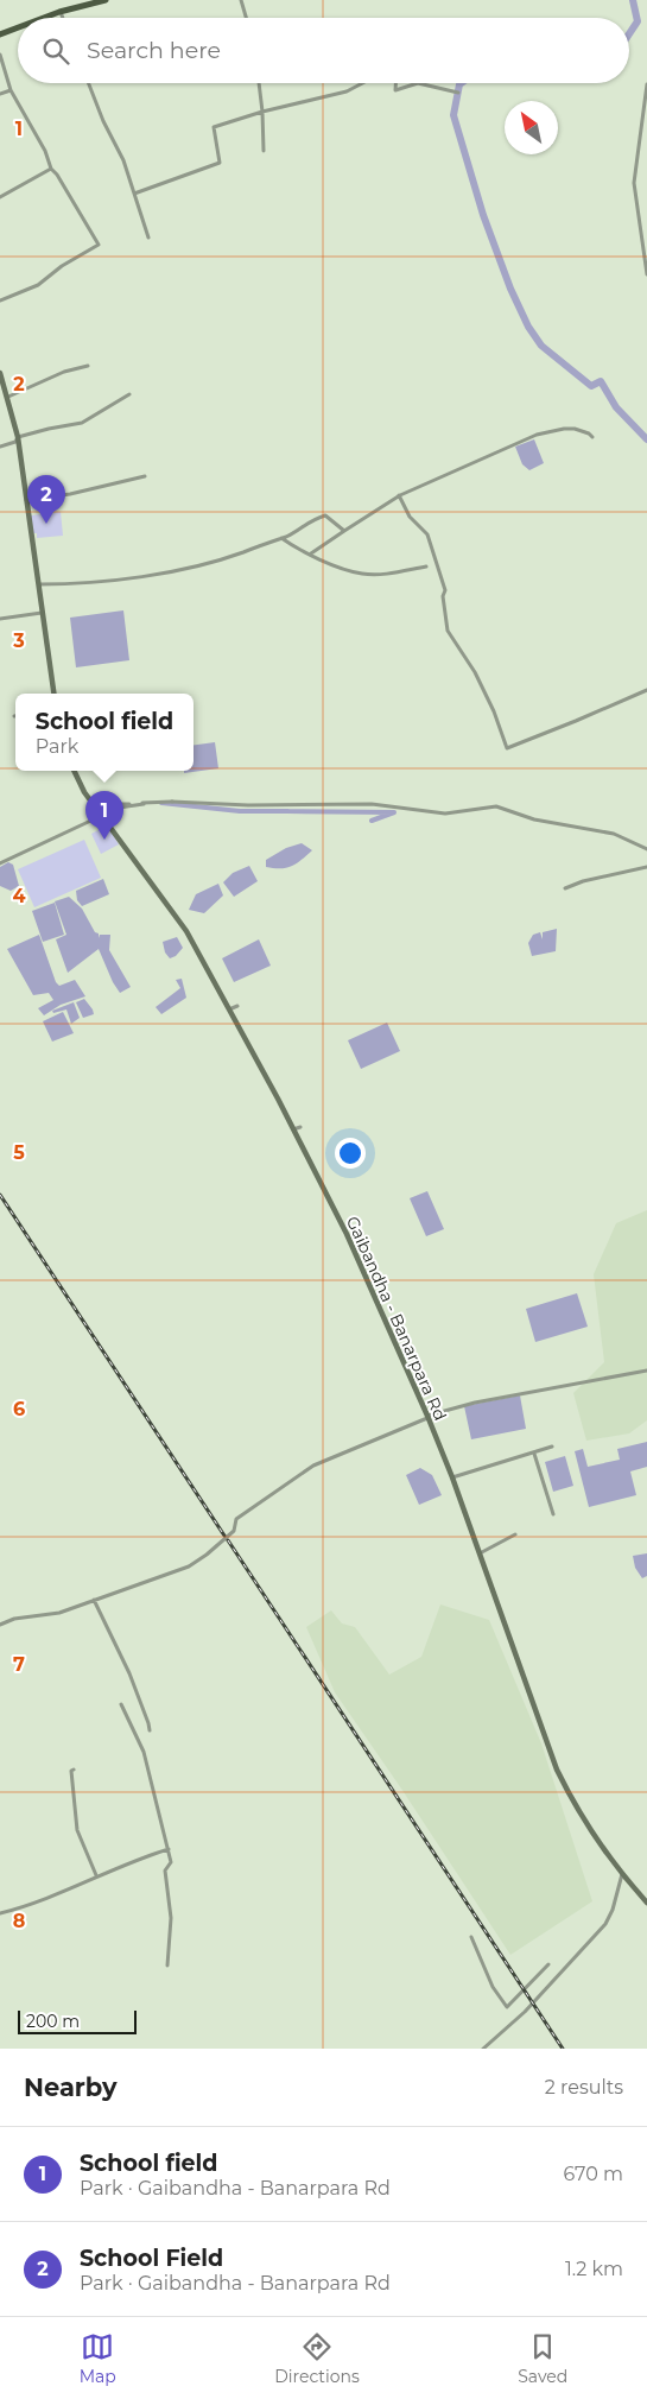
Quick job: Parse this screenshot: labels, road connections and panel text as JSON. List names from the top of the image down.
{
  "streets": {
    "main road": ["Gaibandha - Banarpara Rd"]
  },
  "scale_bar": "200 m",
  "north": "top left",
  "page": {
    "search": "Search here",
    "pins": ["2", "1"],
    "popup": ["School field", "Park"],
    "scale": "200 m",
    "heading": ["Nearby", "2 results"],
    "list": [
      {
        "mark": "1",
        "name": "School field",
        "note": "Park · Gaibandha - Banarpara Rd",
        "value": "670 m"
      },
      {
        "mark": "2",
        "name": "School Field",
        "note": "Park · Gaibandha - Banarpara Rd",
        "value": "1.2 km"
      }
    ],
    "nav": ["Map", "Directions", "Saved"]
  },
  "grid": {
    "rows": [
      "1",
      "2",
      "3",
      "4",
      "5",
      "6",
      "7",
      "8"
    ]
  }
}
